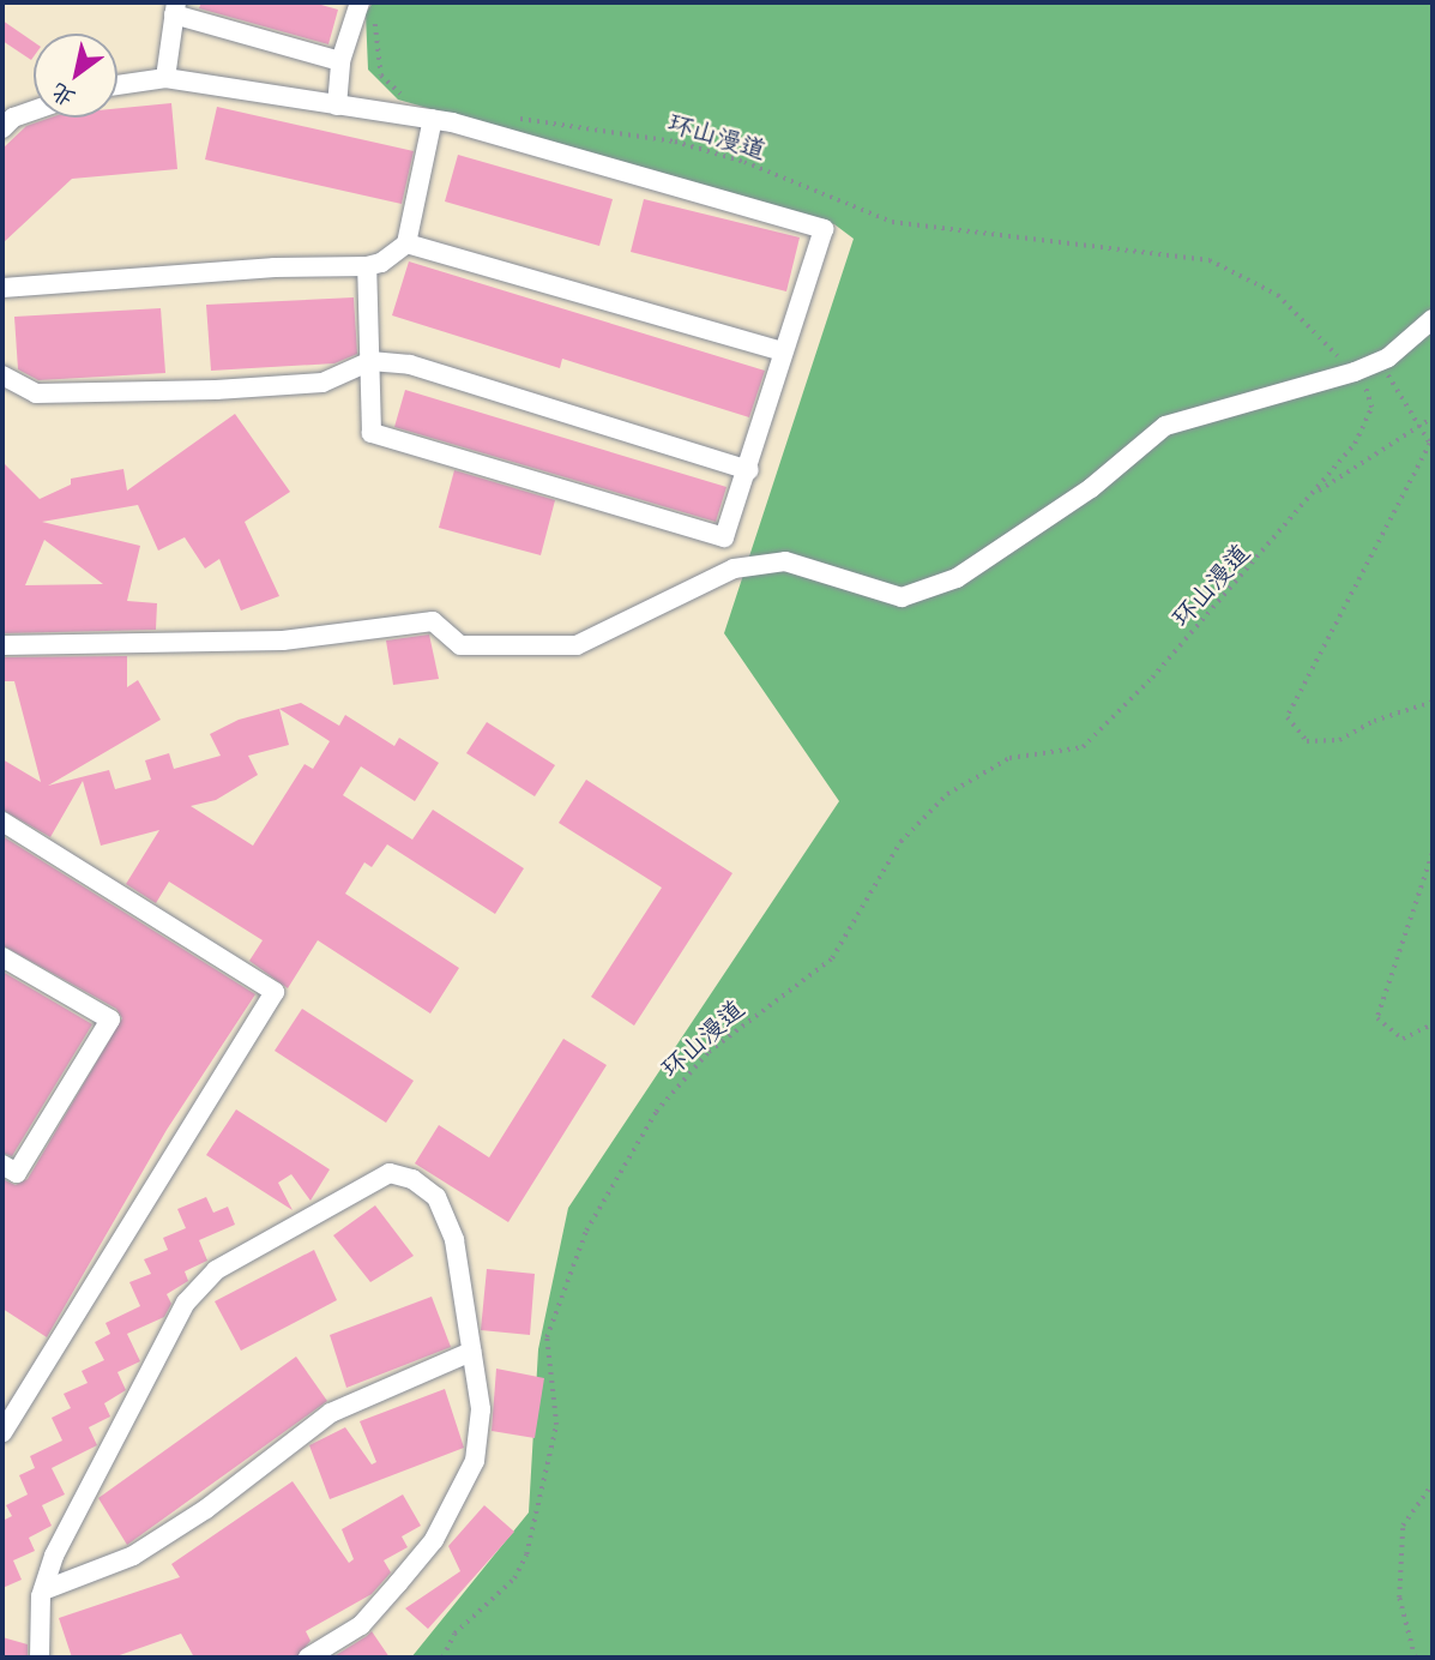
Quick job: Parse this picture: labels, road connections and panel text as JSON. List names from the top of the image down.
{
  "streets": {
    "path": ["环山漫道"]
  },
  "north": "bottom left"
}
